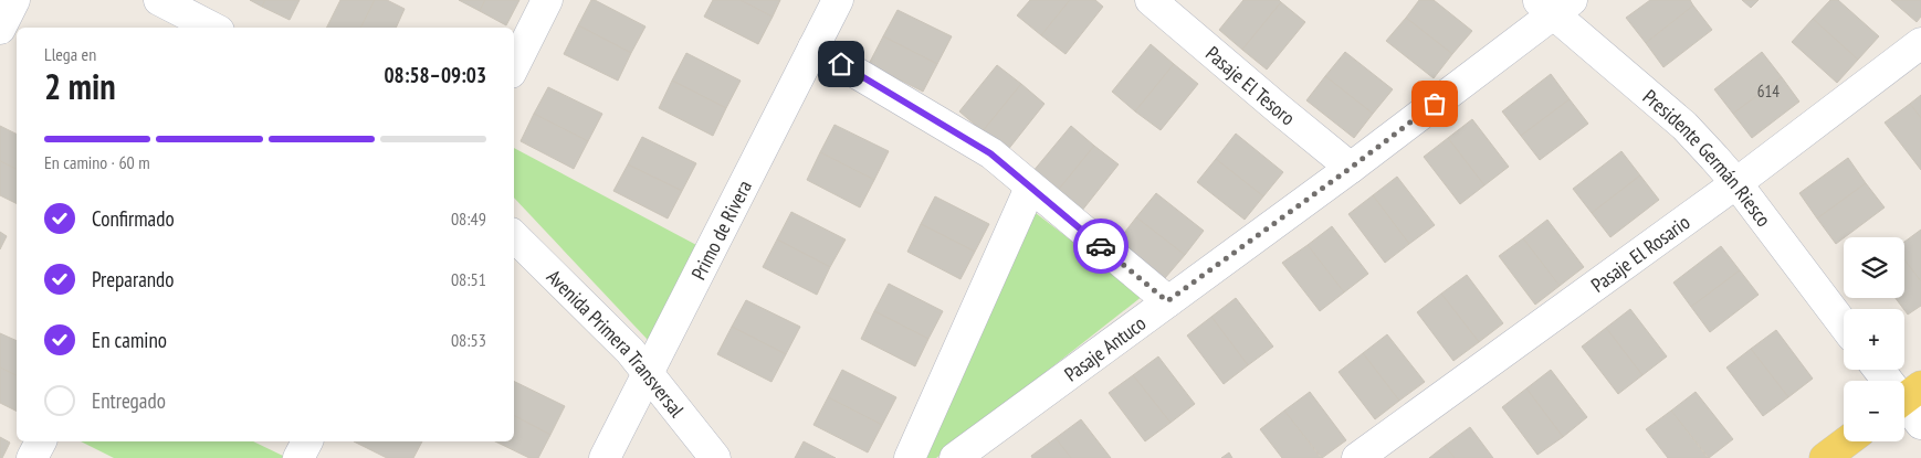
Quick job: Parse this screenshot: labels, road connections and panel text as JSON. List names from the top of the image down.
{
  "streets": {
    "street": [
      "Pasaje El Tesoro",
      "Presidente Germán Riesco",
      "Primo de Rivera",
      "Pasaje El Rosario",
      "Avenida Primera Transversal",
      "Pasaje Antuco"
    ]
  },
  "crossings": [
    ["Pasaje El Tesoro", "Pasaje Antuco"],
    ["Presidente Germán Riesco", "Pasaje El Rosario"],
    ["Presidente Germán Riesco", "Pasaje Antuco"],
    ["Primo de Rivera", "Avenida Primera Transversal"]
  ],
  "house_numbers": ["614"],
  "page": {
    "heading": ["2 min", "Llega en", "08:58–09:03"],
    "bar": "En camino · 60 m",
    "list": [
      ["Confirmado", "08:49"],
      ["Preparando", "08:51"],
      ["En camino", "08:53"],
      "Entregado"
    ],
    "map_buttons": ["+", "−"]
  }
}
